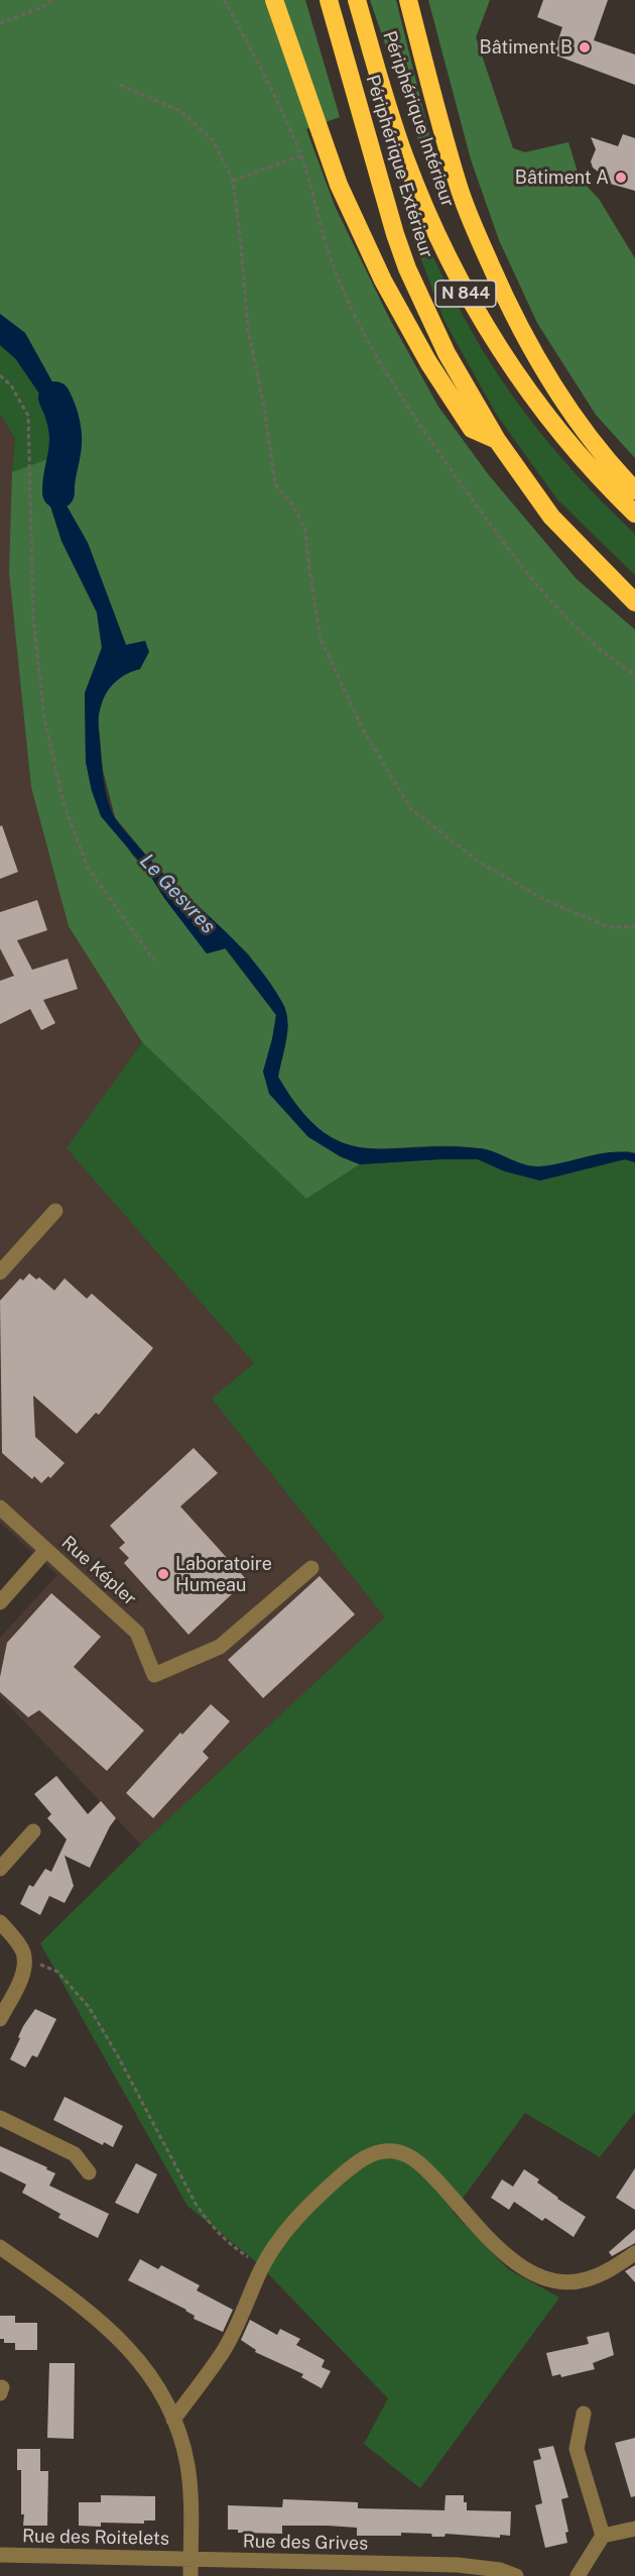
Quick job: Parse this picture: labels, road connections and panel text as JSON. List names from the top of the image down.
{
  "streets": {
    "highway": ["Périphérique Intérieur", "Périphérique Extérieur", "N 844"],
    "street": ["Rue Képler", "Rue des Roitelets", "Rue des Grives"]
  },
  "crossings": [
    ["Rue des Roitelets", "Rue des Grives"]
  ],
  "water": ["Le Gesvres"],
  "places": ["Bâtiment B", "Bâtiment A", "Laboratoire Humeau"]
}
